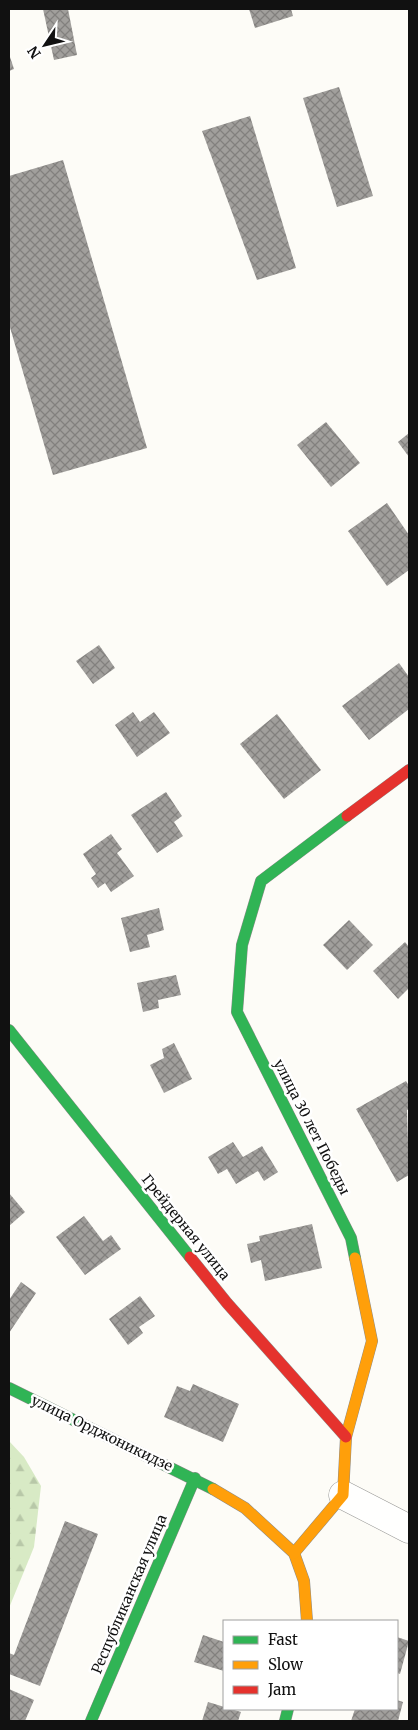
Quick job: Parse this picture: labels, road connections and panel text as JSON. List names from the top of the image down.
{
  "streets": {
    "street": [
      "улица 30 лет Победы",
      "Грейдерная улица",
      "улица Орджоникидзе",
      "Республиканская улица"
    ]
  },
  "crossings": [
    ["улица 30 лет Победы", "Грейдерная улица"],
    ["улица Орджоникидзе", "Республиканская улица"]
  ],
  "legend": ["Fast", "Slow", "Jam"],
  "north": "bottom left"
}
